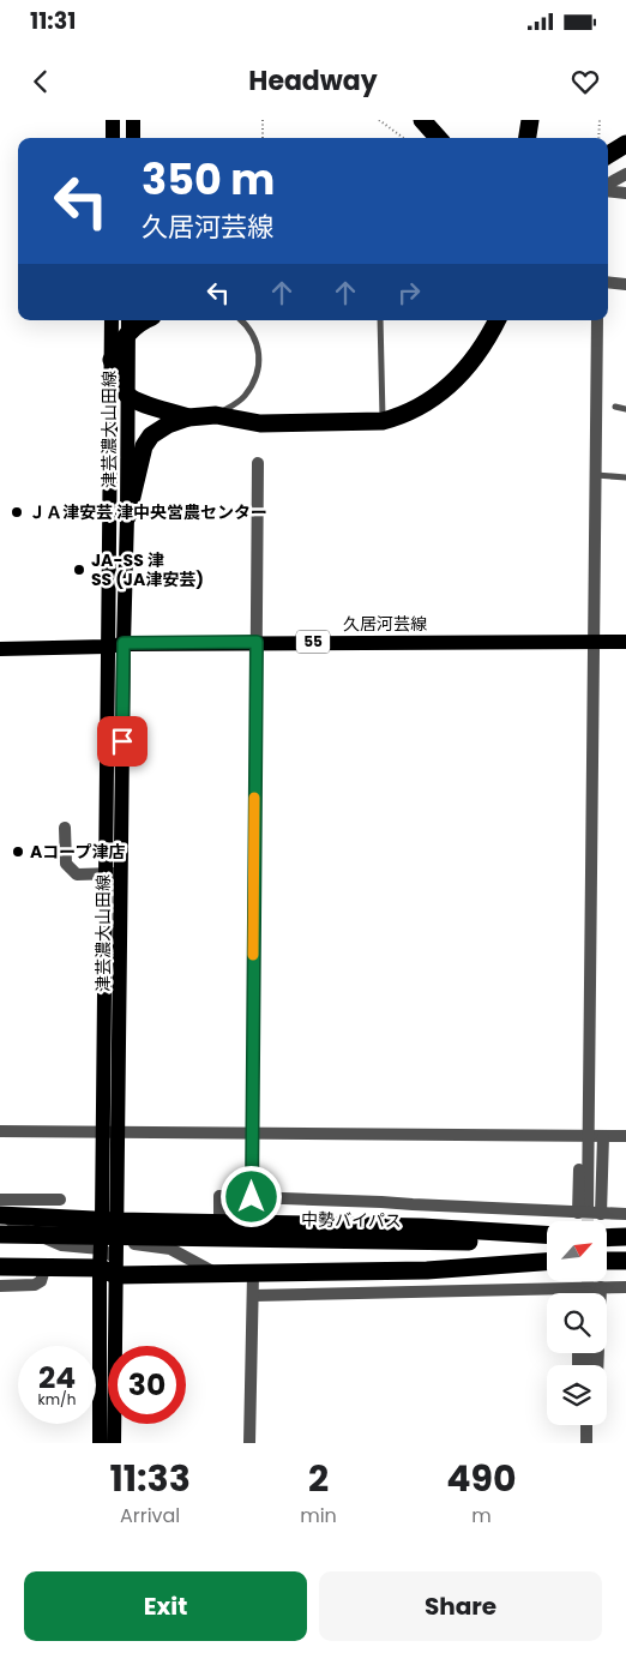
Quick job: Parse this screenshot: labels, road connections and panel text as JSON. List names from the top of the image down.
{
  "streets": {
    "highway": ["中勢バイパス"],
    "main road": ["津芸濃大山田線", "久居河芸線", "55"]
  },
  "crossings": [
    ["津芸濃大山田線", "久居河芸線"]
  ],
  "places": ["ＪＡ津安芸 津中央営農センター", "JA-SS 津 SS (JA津安芸)", "Aコープ津店"],
  "north": "top right",
  "page": {
    "status": "11:31",
    "header": "Headway",
    "turn": ["350 m", "久居河芸線"],
    "speed": "24 km/h",
    "limit": "30",
    "eta": [
      "11:33",
      "Arrival",
      "2",
      "min",
      "490",
      "m"
    ],
    "buttons": ["Exit", "Share"]
  }
}
